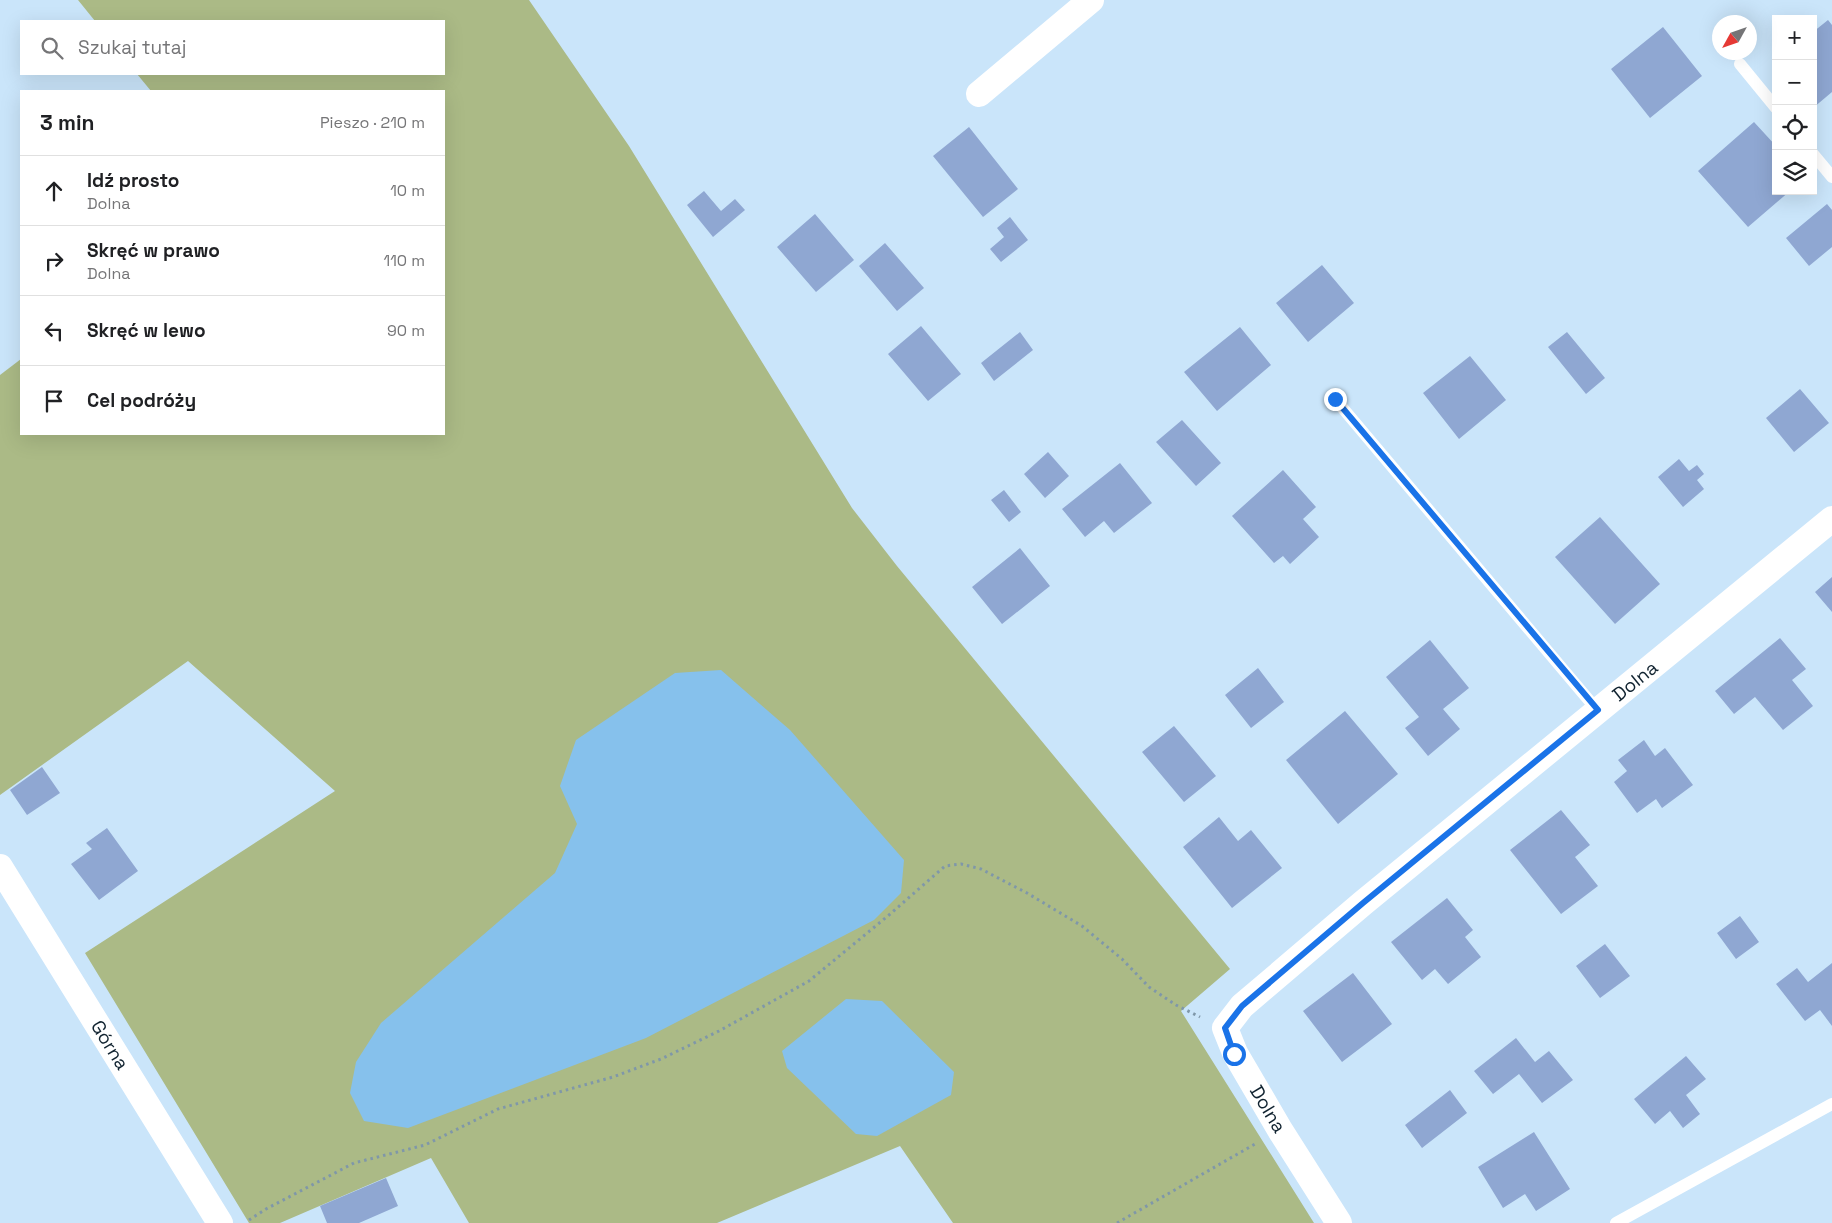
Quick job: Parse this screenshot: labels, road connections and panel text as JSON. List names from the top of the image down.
{
  "streets": {
    "street": ["Dolna", "Górna"]
  },
  "north": "bottom left",
  "page": {
    "map_buttons": ["+", "−"],
    "search": "Szukaj tutaj",
    "heading": ["3 min", "Pieszo · 210 m"],
    "list": [
      ["Idź prosto", "Dolna", "10 m"],
      ["Skręć w prawo", "Dolna", "110 m"],
      ["Skręć w lewo", "90 m"],
      "Cel podróży"
    ]
  }
}
